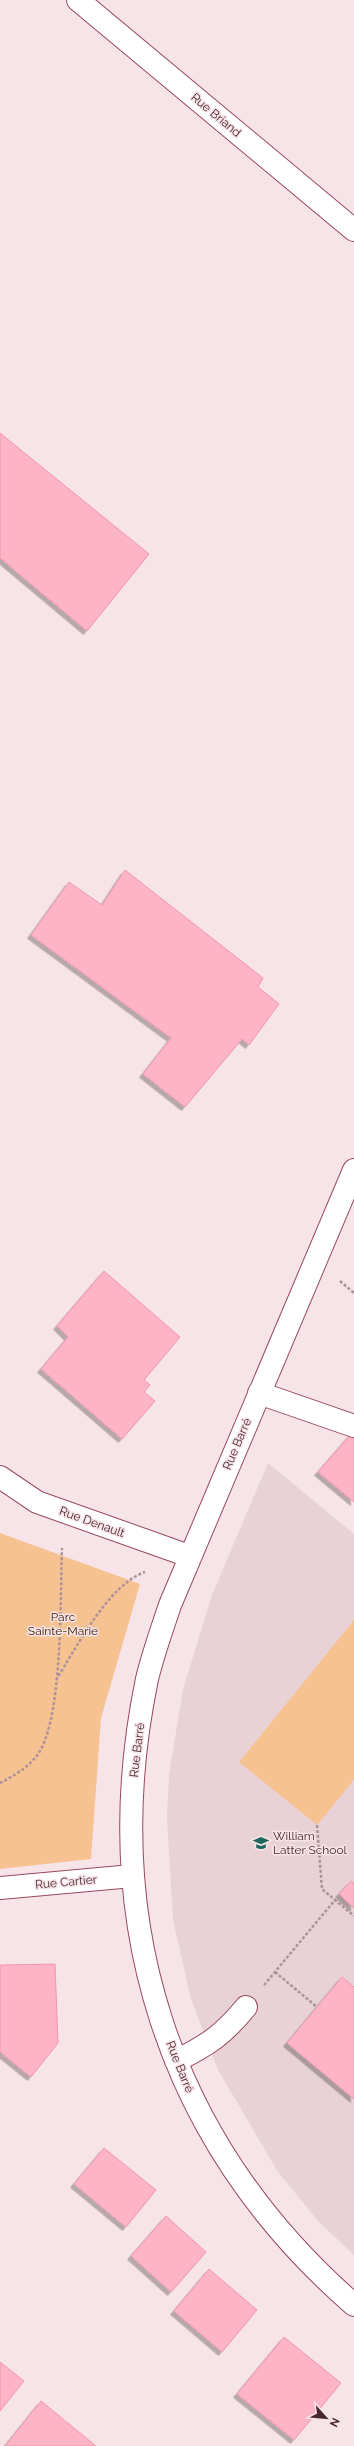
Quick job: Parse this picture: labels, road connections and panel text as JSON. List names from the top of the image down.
{
  "streets": {
    "street": [
      "Rue Briand",
      "Rue Barré",
      "Rue Denault",
      "Rue Cartier"
    ]
  },
  "crossings": [
    ["Rue Barré", "Rue Denault"],
    ["Rue Barré", "Rue Cartier"]
  ],
  "parks": ["Parc Sainte-Marie"],
  "places": {
    "school or university": ["William Latter School"]
  },
  "north": "bottom right"
}
